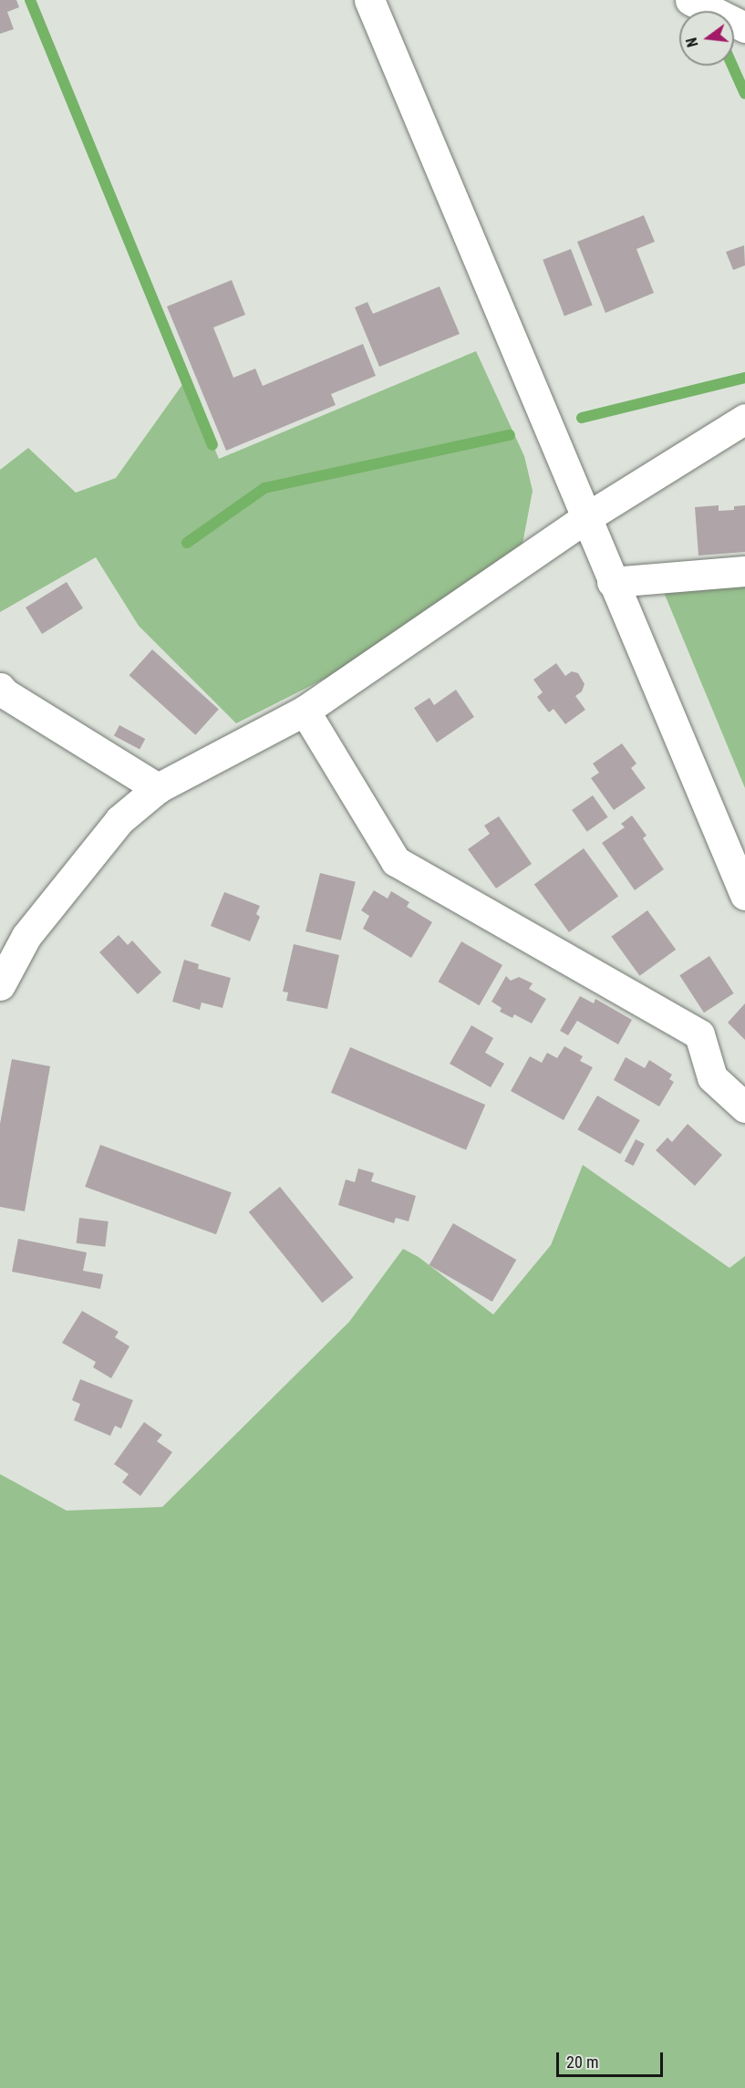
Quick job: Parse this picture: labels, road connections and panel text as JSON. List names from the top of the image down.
{
  "scale_bar": "20 m",
  "north": "left"
}
